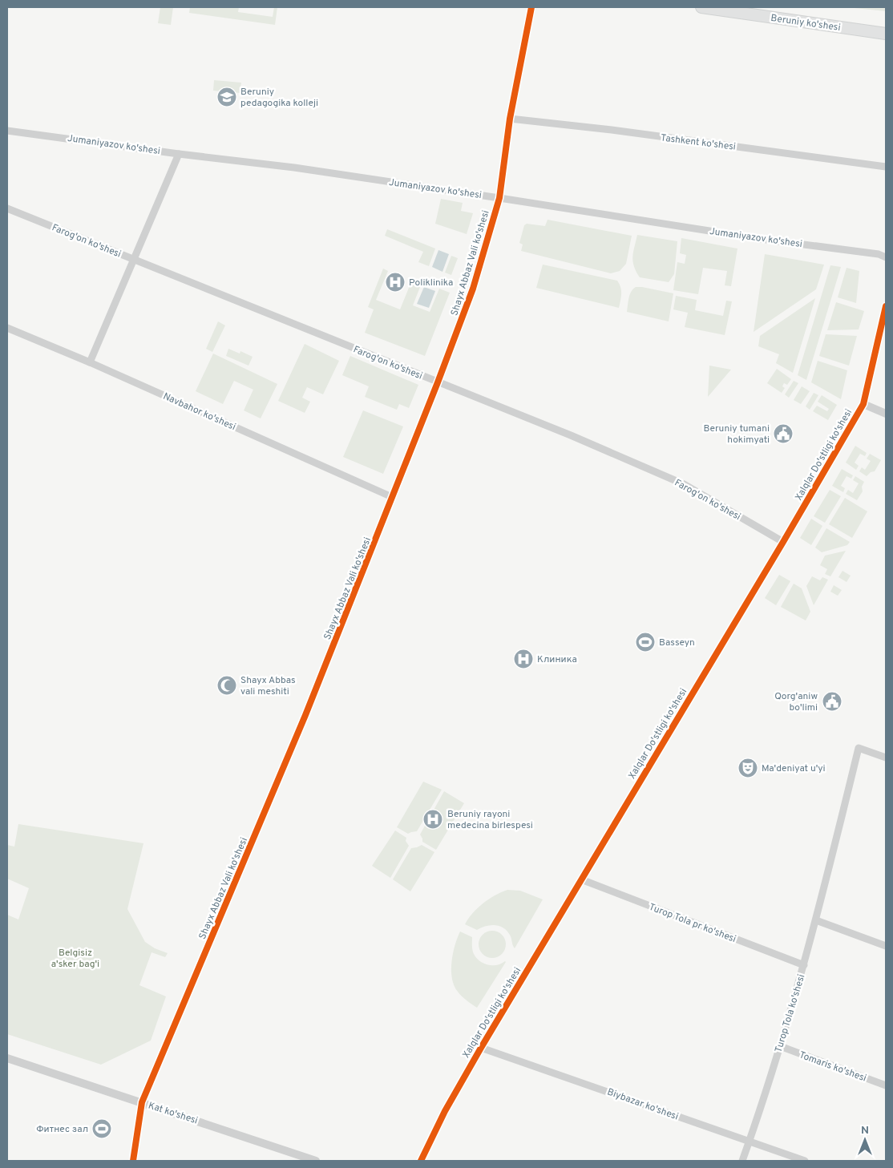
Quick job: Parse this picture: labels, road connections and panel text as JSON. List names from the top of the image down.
{
  "streets": {
    "main road": ["Beruniy ko'shesi"],
    "street": [
      "Tashkent ko'shesi",
      "Jumaniyazov ko'shesi",
      "Farog'on ko'shesi",
      "Shayx Abbaz Vali ko'shesi",
      "Navbahor ko'shesi",
      "Xalqlar Do'stligi ko'shesi",
      "Turop Tola pr ko'shesi",
      "Turop Tola ko'shesi",
      "Tomaris ko'shesi",
      "Biybazar ko'shesi",
      "Kat ko'shesi"
    ]
  },
  "crossings": [
    ["Tashkent ko'shesi", "Shayx Abbaz Vali ko'shesi"],
    ["Jumaniyazov ko'shesi", "Shayx Abbaz Vali ko'shesi"],
    ["Farog'on ko'shesi", "Shayx Abbaz Vali ko'shesi"],
    ["Farog'on ko'shesi", "Xalqlar Do'stligi ko'shesi"],
    ["Shayx Abbaz Vali ko'shesi", "Navbahor ko'shesi"],
    ["Shayx Abbaz Vali ko'shesi", "Kat ko'shesi"],
    ["Xalqlar Do'stligi ko'shesi", "Turop Tola pr ko'shesi"],
    ["Xalqlar Do'stligi ko'shesi", "Biybazar ko'shesi"],
    ["Turop Tola pr ko'shesi", "Turop Tola ko'shesi"],
    ["Turop Tola ko'shesi", "Tomaris ko'shesi"],
    ["Turop Tola ko'shesi", "Biybazar ko'shesi"]
  ],
  "parks": ["Belgisiz a'sker bag'i"],
  "places": {
    "school or university": ["Beruniy pedagogika kolleji"],
    "hospital": ["Poliklinika", "Клиника", "Beruniy rayoni medecina birlespesi"],
    "public building": ["Beruniy tumani hokimyati", "Qorg'aniw bo'limi"],
    "sports": ["Basseyn", "Фитнес зал"],
    "mosque": ["Shayx Abbas vali meshiti"],
    "theatre": ["Ma'deniyat u'yi"]
  },
  "north": "top"
}
